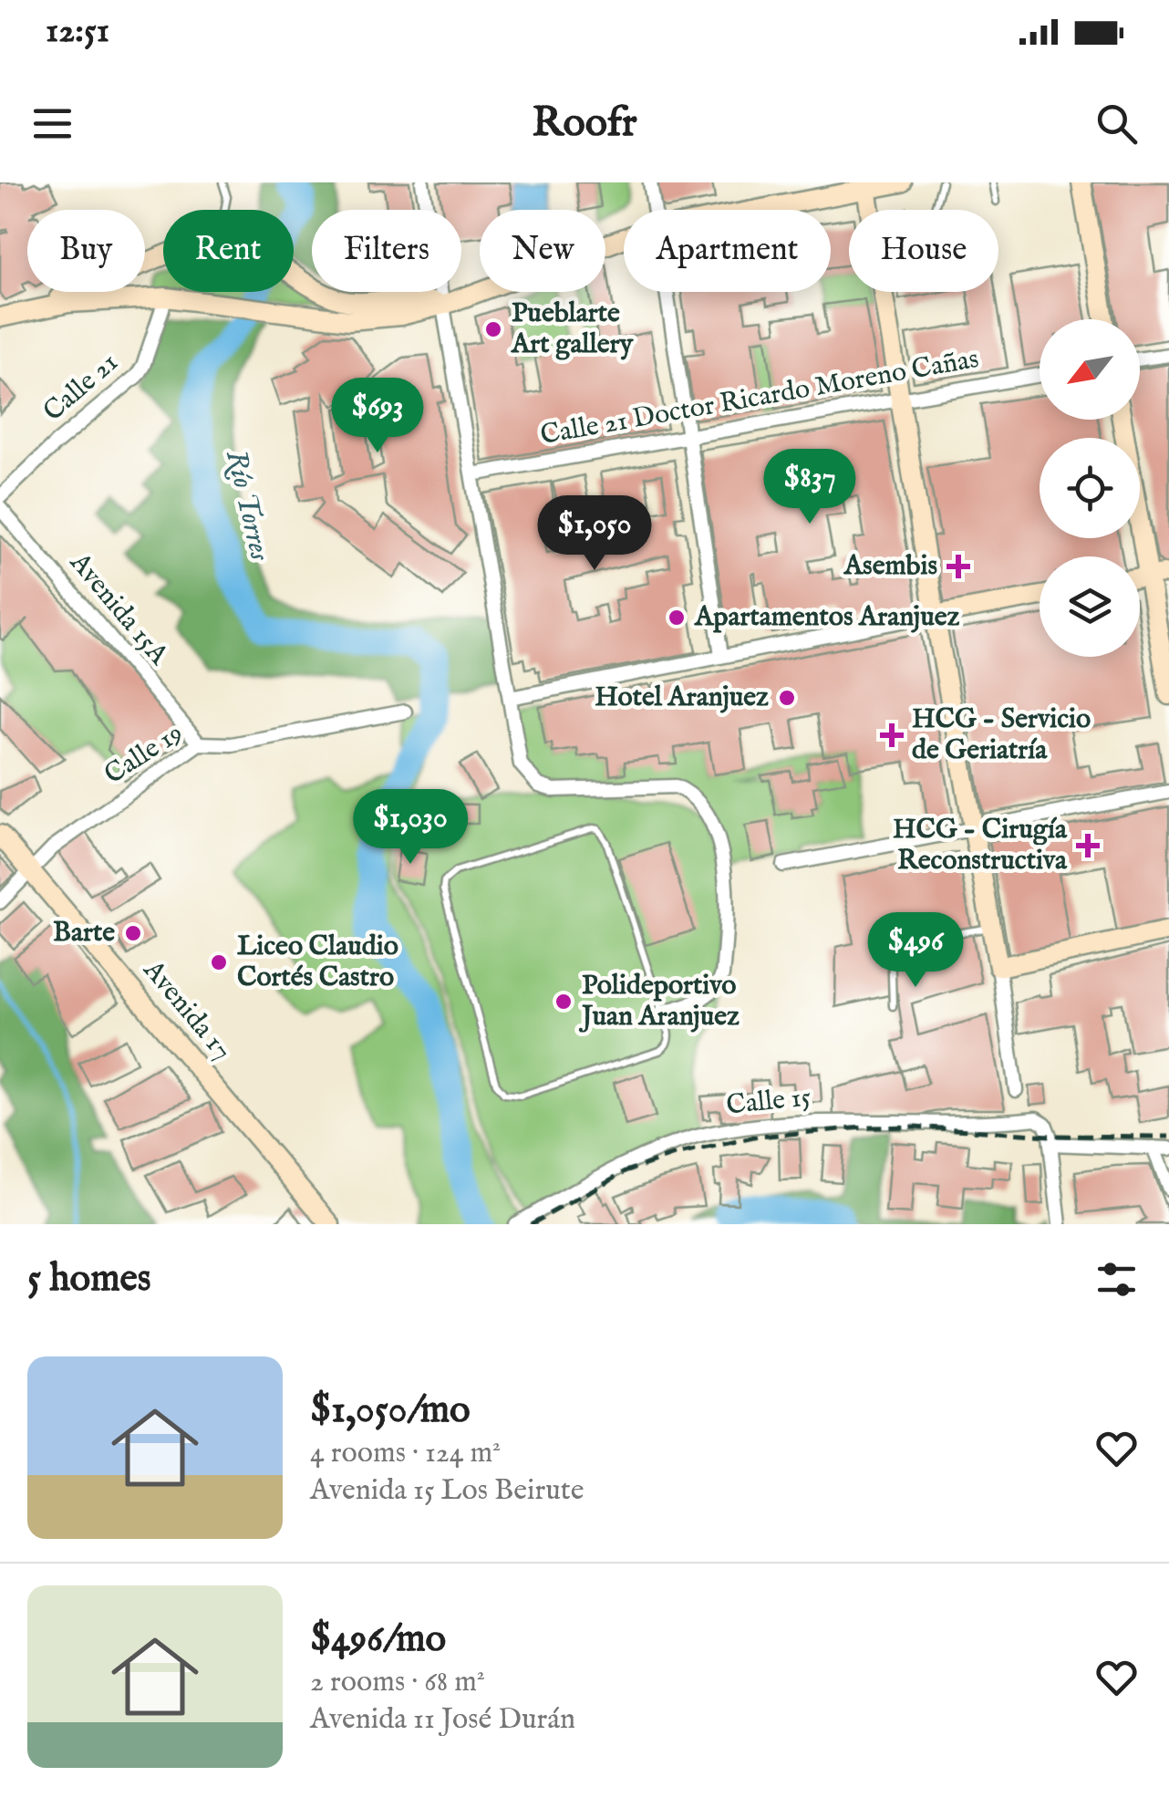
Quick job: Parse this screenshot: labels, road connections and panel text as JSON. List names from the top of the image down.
{
  "streets": {
    "main road": ["Avenida 17"],
    "street": [
      "Calle 21",
      "Calle 21 Doctor Ricardo Moreno Cañas",
      "Avenida 15A",
      "Calle 19",
      "Calle 15"
    ]
  },
  "crossings": [
    ["Avenida 15A", "Calle 19"],
    ["Calle 19", "Avenida 17"]
  ],
  "water": ["Río Torres"],
  "places": {
    "other": [
      "Pueblarte Art gallery",
      "Apartamentos Aranjuez",
      "Hotel Aranjuez",
      "Barte",
      "Liceo Claudio Cortés Castro",
      "Polideportivo Juan Aranjuez"
    ],
    "health": ["Asembis", "HCG - Servicio de Geriatría", "HCG - Cirugía Reconstructiva"]
  },
  "north": "bottom left",
  "page": {
    "status": "12:51",
    "header": "Roofr",
    "chip": [
      "Buy",
      "Rent",
      "Filters",
      "New",
      "Apartment",
      "House"
    ],
    "price": [
      "$693",
      "$837",
      "$1,050",
      "$1,030",
      "$496"
    ],
    "heading": "5 homes",
    "list": [
      {
        "name": "$1,050/mo",
        "note": "4 rooms · 124 m² · Avenida 15 Los Beirute"
      },
      {
        "name": "$496/mo",
        "note": "2 rooms · 68 m² · Avenida 11 José Durán"
      }
    ]
  }
}
